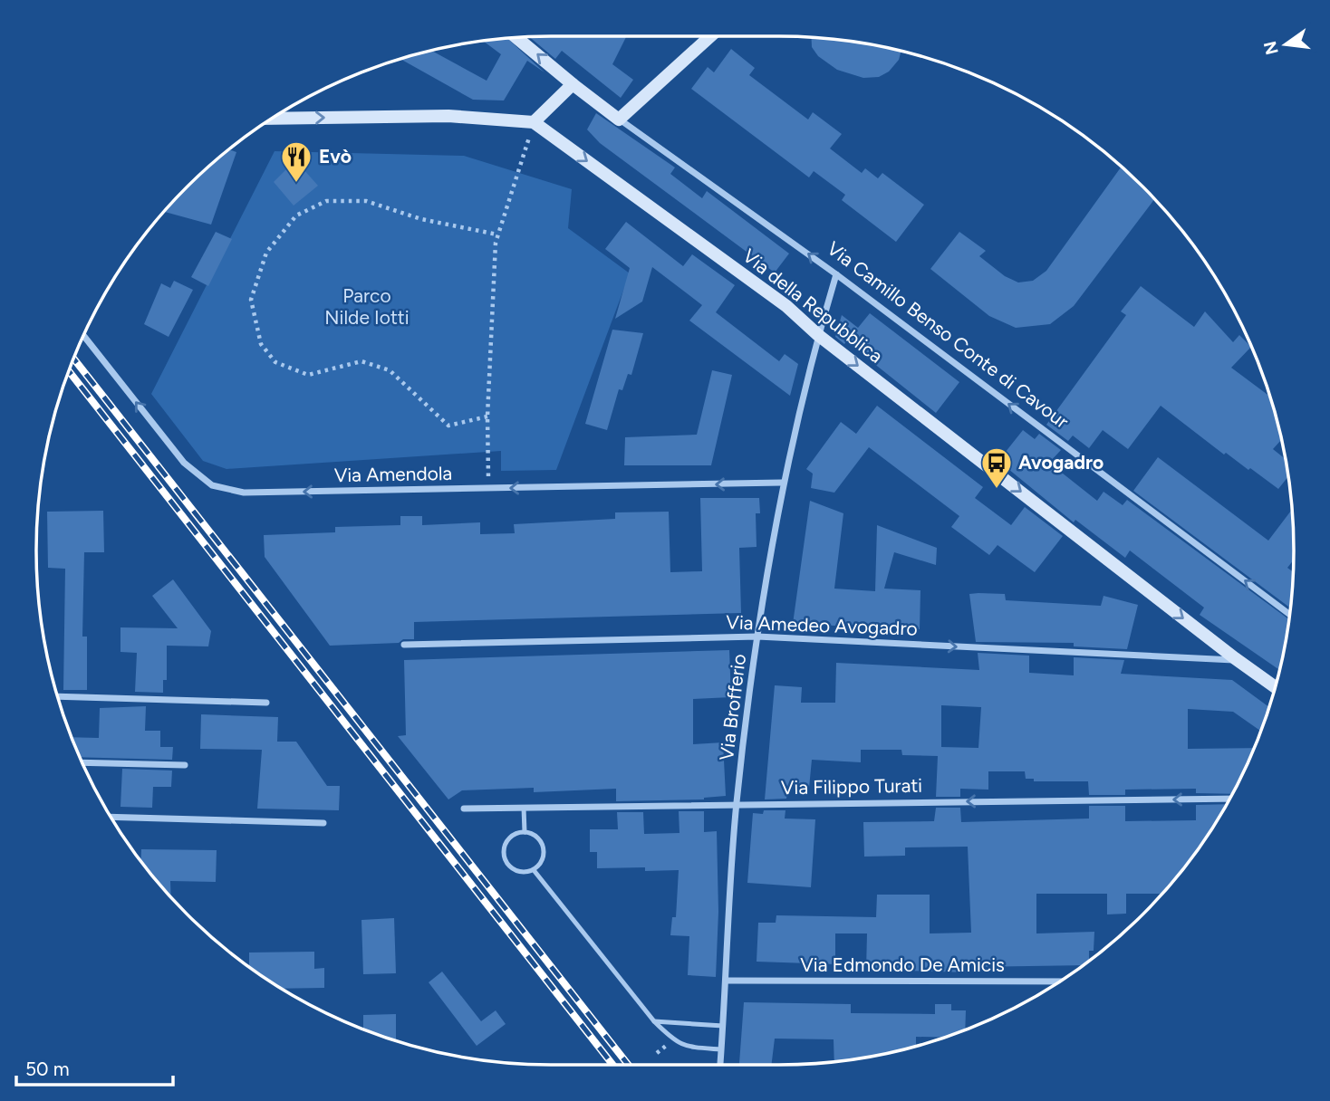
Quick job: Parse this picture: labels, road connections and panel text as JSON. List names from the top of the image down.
{
  "streets": {
    "street": [
      "Via della Repubblica",
      "Via Camillo Benso Conte di Cavour",
      "Via Amendola",
      "Via Amedeo Avogadro",
      "Via Brofferio",
      "Via Filippo Turati",
      "Via Edmondo De Amicis"
    ]
  },
  "crossings": [
    ["Via della Repubblica", "Via Amedeo Avogadro"],
    ["Via della Repubblica", "Via Brofferio"],
    ["Via Camillo Benso Conte di Cavour", "Via Brofferio"],
    ["Via Amendola", "Via Brofferio"],
    ["Via Amedeo Avogadro", "Via Brofferio"],
    ["Via Brofferio", "Via Filippo Turati"],
    ["Via Brofferio", "Via Edmondo De Amicis"]
  ],
  "one_way": [
    "Via della Repubblica",
    "Via Camillo Benso Conte di Cavour",
    "Via Amendola",
    "Via Amedeo Avogadro",
    "Via Filippo Turati"
  ],
  "parks": ["Parco Nilde Iotti"],
  "places": {
    "restaurant": ["Evò"],
    "bus stop": ["Avogadro"]
  },
  "scale_bar": "50 m",
  "north": "left"
}
